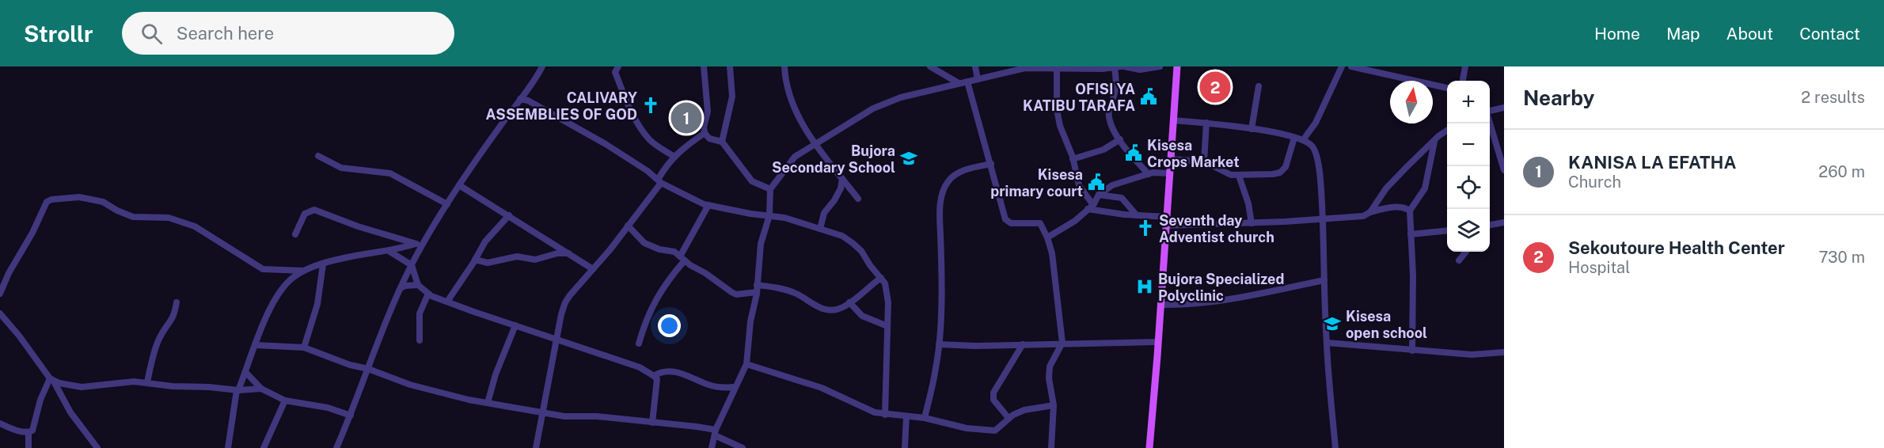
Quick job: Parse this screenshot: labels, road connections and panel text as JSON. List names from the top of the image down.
{
  "places": {
    "public building": ["OFISI YA KATIBU TARAFA", "Kisesa Crops Market", "Kisesa primary court"],
    "church": ["CALIVARY ASSEMBLIES OF GOD", "Seventh day Adventist church"],
    "school or university": ["Bujora Secondary School", "Kisesa open school"],
    "hospital": ["Bujora Specialized Polyclinic"]
  },
  "north": "top",
  "page": {
    "header": "Strollr",
    "search": "Search here",
    "nav": [
      "Home",
      "Map",
      "About",
      "Contact"
    ],
    "heading": ["Nearby", "2 results"],
    "pins": ["2", "1"],
    "map_buttons": ["+", "−"],
    "list": [
      {
        "mark": "1",
        "name": "KANISA LA EFATHA",
        "note": "Church",
        "value": "260 m"
      },
      {
        "mark": "2",
        "name": "Sekoutoure Health Center",
        "note": "Hospital",
        "value": "730 m"
      }
    ]
  }
}
